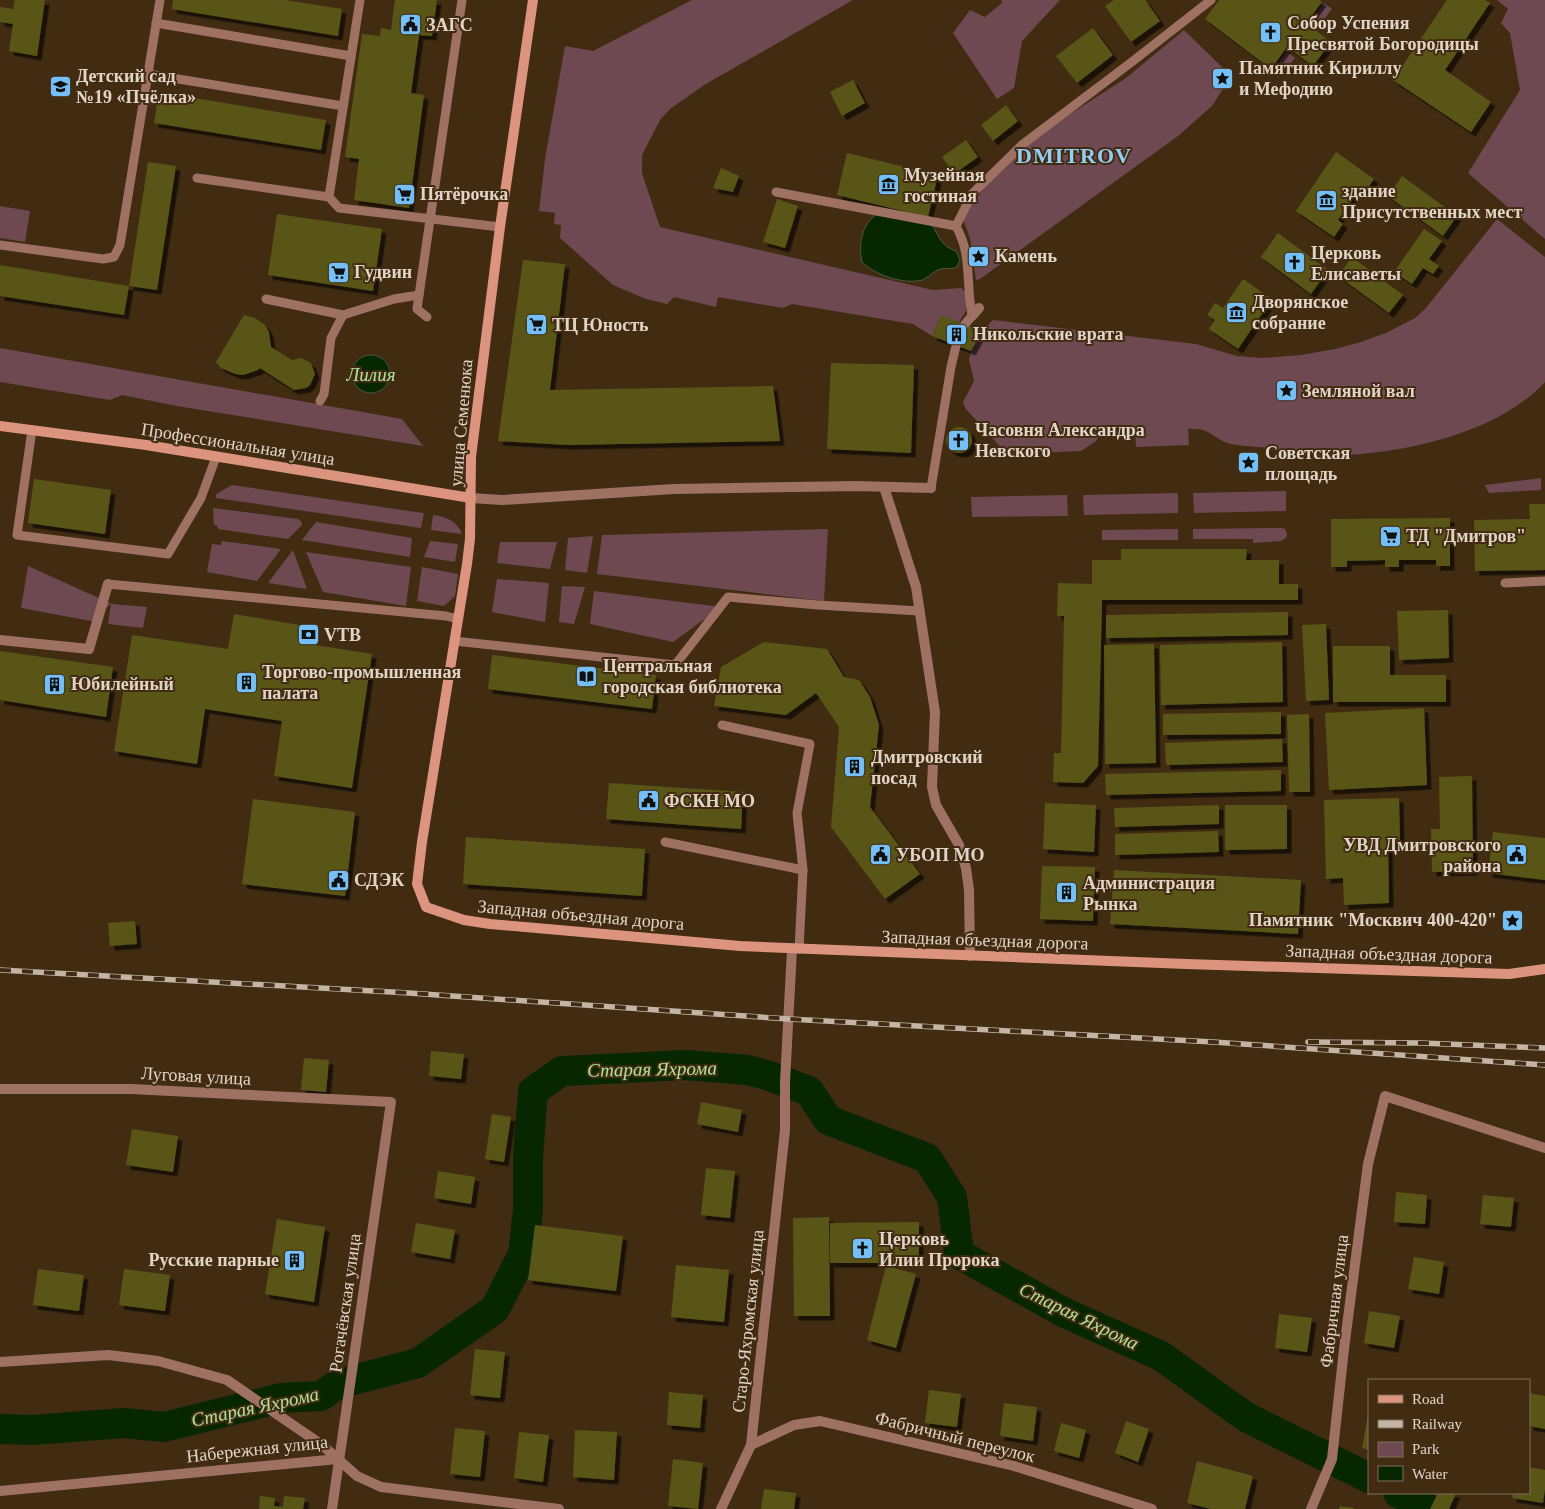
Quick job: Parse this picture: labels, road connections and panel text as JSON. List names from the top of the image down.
{
  "streets": {
    "main road": ["улица Семенюка", "Профессиональная улица", "Западная объездная дорога"],
    "street": [
      "Луговая улица",
      "Фабричная улица",
      "Рогачёвская улица",
      "Старо-Яхромская улица",
      "Фабричный переулок",
      "Набережная улица"
    ]
  },
  "crossings": [
    ["улица Семенюка", "Профессиональная улица"],
    ["улица Семенюка", "Западная объездная дорога"],
    ["Западная объездная дорога", "Старо-Яхромская улица"],
    ["Луговая улица", "Рогачёвская улица"],
    ["Рогачёвская улица", "Набережная улица"],
    ["Старо-Яхромская улица", "Фабричный переулок"]
  ],
  "districts": ["DMITROV"],
  "water": ["Лилия", "Старая Яхрома"],
  "places": {
    "public building": [
      "ЗАГС",
      "ФСКН МО",
      "УБОП МО",
      "УВД Дмитровского района",
      "СДЭК"
    ],
    "church": [
      "Собор Успения Пресвятой Богородицы",
      "Церковь Елиcаветы",
      "Часовня Александра Невского",
      "Церковь Илии Пророка"
    ],
    "place": [
      "Памятник Кириллу и Мефодию",
      "Камень",
      "Земляной вал",
      "Советская площадь",
      "Памятник \"Москвич 400-420\""
    ],
    "school or university": ["Детский сад №19 «Пчёлка»"],
    "museum": ["Музейная гостиная", "здание Присутственных мест", "Дворянское собрание"],
    "supermarket": [
      "Пятёрочка",
      "Гудвин",
      "ТЦ Юность",
      "ТД \"Дмитров\""
    ],
    "building": [
      "Никольские врата",
      "Торгово-промышленная палата",
      "Юбилейный",
      "Дмитровский посад",
      "Администрация Рынка",
      "Русские парные"
    ],
    "bank": ["VTB"],
    "library": ["Центральная городская библиотека"]
  },
  "legend": [
    "Road",
    "Railway",
    "Park",
    "Water"
  ]
}
